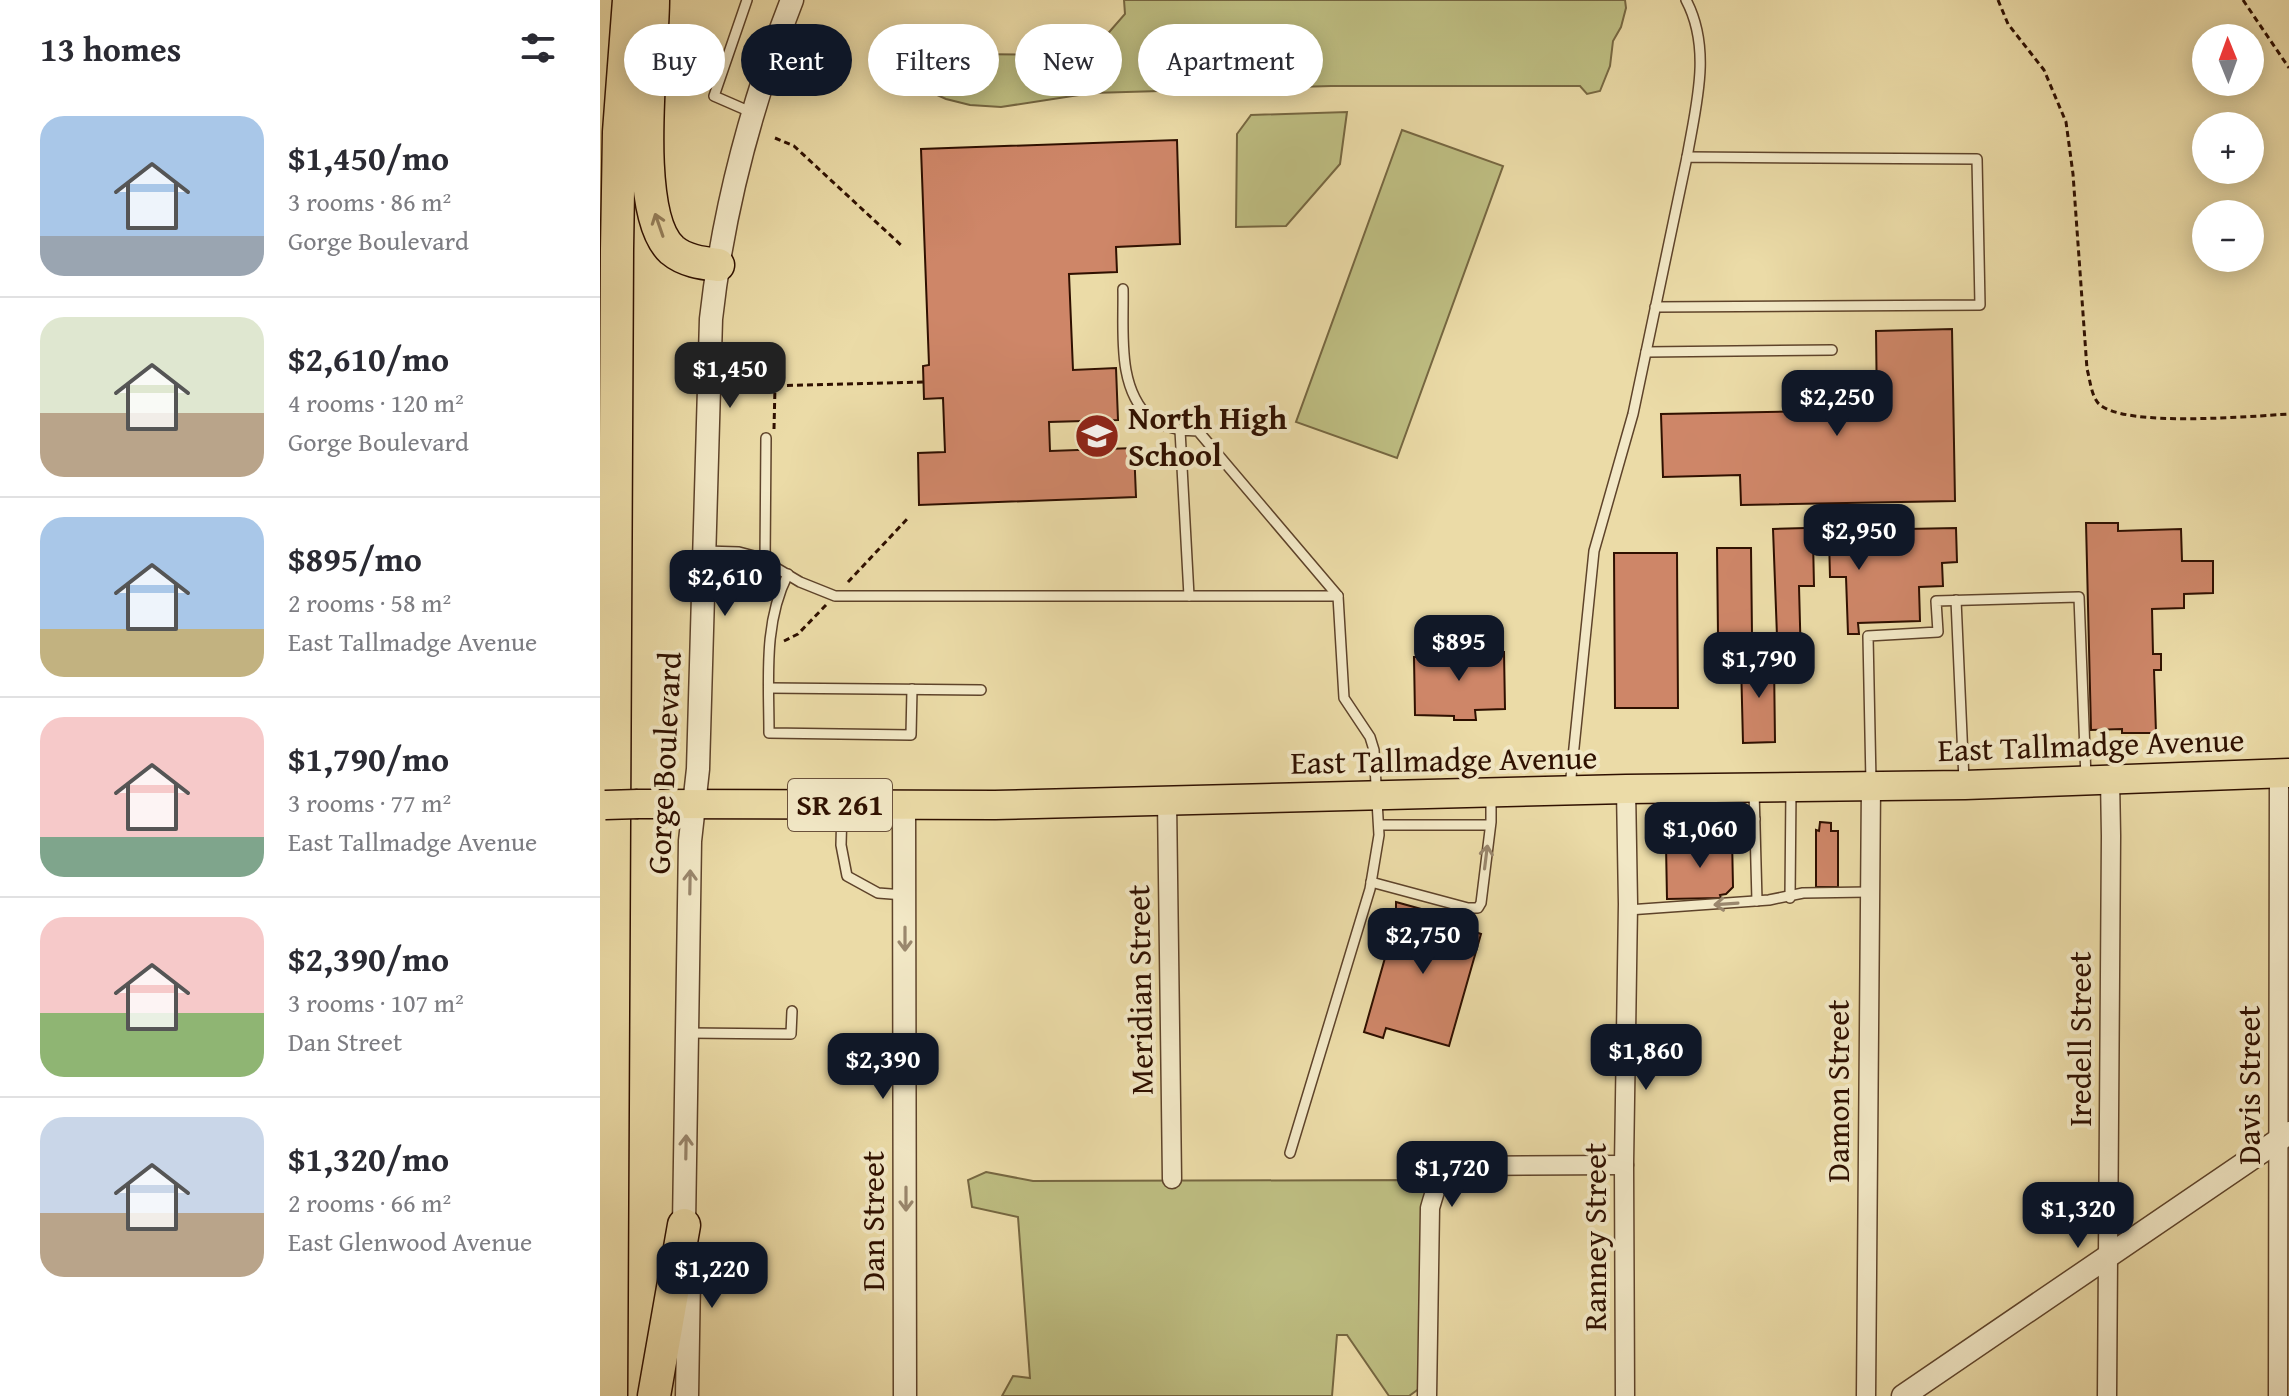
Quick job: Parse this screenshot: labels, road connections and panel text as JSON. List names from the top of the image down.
{
  "streets": {
    "main road": ["East Tallmadge Avenue", "SR 261"],
    "street": [
      "Gorge Boulevard",
      "Meridian Street",
      "Iredell Street",
      "Davis Street",
      "Damon Street",
      "Dan Street",
      "Ranney Street"
    ]
  },
  "crossings": [
    ["East Tallmadge Avenue", "Gorge Boulevard"],
    ["East Tallmadge Avenue", "Meridian Street"],
    ["East Tallmadge Avenue", "Iredell Street"],
    ["East Tallmadge Avenue", "Davis Street"],
    ["East Tallmadge Avenue", "Damon Street"],
    ["East Tallmadge Avenue", "Dan Street"],
    ["East Tallmadge Avenue", "Ranney Street"]
  ],
  "one_way": ["Dan Street"],
  "places": {
    "school or university": ["North High School"]
  },
  "north": "top",
  "page": {
    "heading": "13 homes",
    "map_buttons": ["+", "−"],
    "chip": [
      "Buy",
      "Rent",
      "Filters",
      "New",
      "Apartment"
    ],
    "list": [
      {
        "name": "$1,450/mo",
        "note": "3 rooms · 86 m² · Gorge Boulevard"
      },
      {
        "name": "$2,610/mo",
        "note": "4 rooms · 120 m² · Gorge Boulevard"
      },
      {
        "name": "$895/mo",
        "note": "2 rooms · 58 m² · East Tallmadge Avenue"
      },
      {
        "name": "$1,790/mo",
        "note": "3 rooms · 77 m² · East Tallmadge Avenue"
      },
      {
        "name": "$2,390/mo",
        "note": "3 rooms · 107 m² · Dan Street"
      },
      {
        "name": "$1,320/mo",
        "note": "2 rooms · 66 m² · East Glenwood Avenue"
      }
    ],
    "price": [
      "$1,450",
      "$2,250",
      "$2,950",
      "$2,610",
      "$895",
      "$1,790",
      "$1,060",
      "$2,750",
      "$1,860",
      "$2,390",
      "$1,720",
      "$1,320",
      "$1,220"
    ]
  }
}
